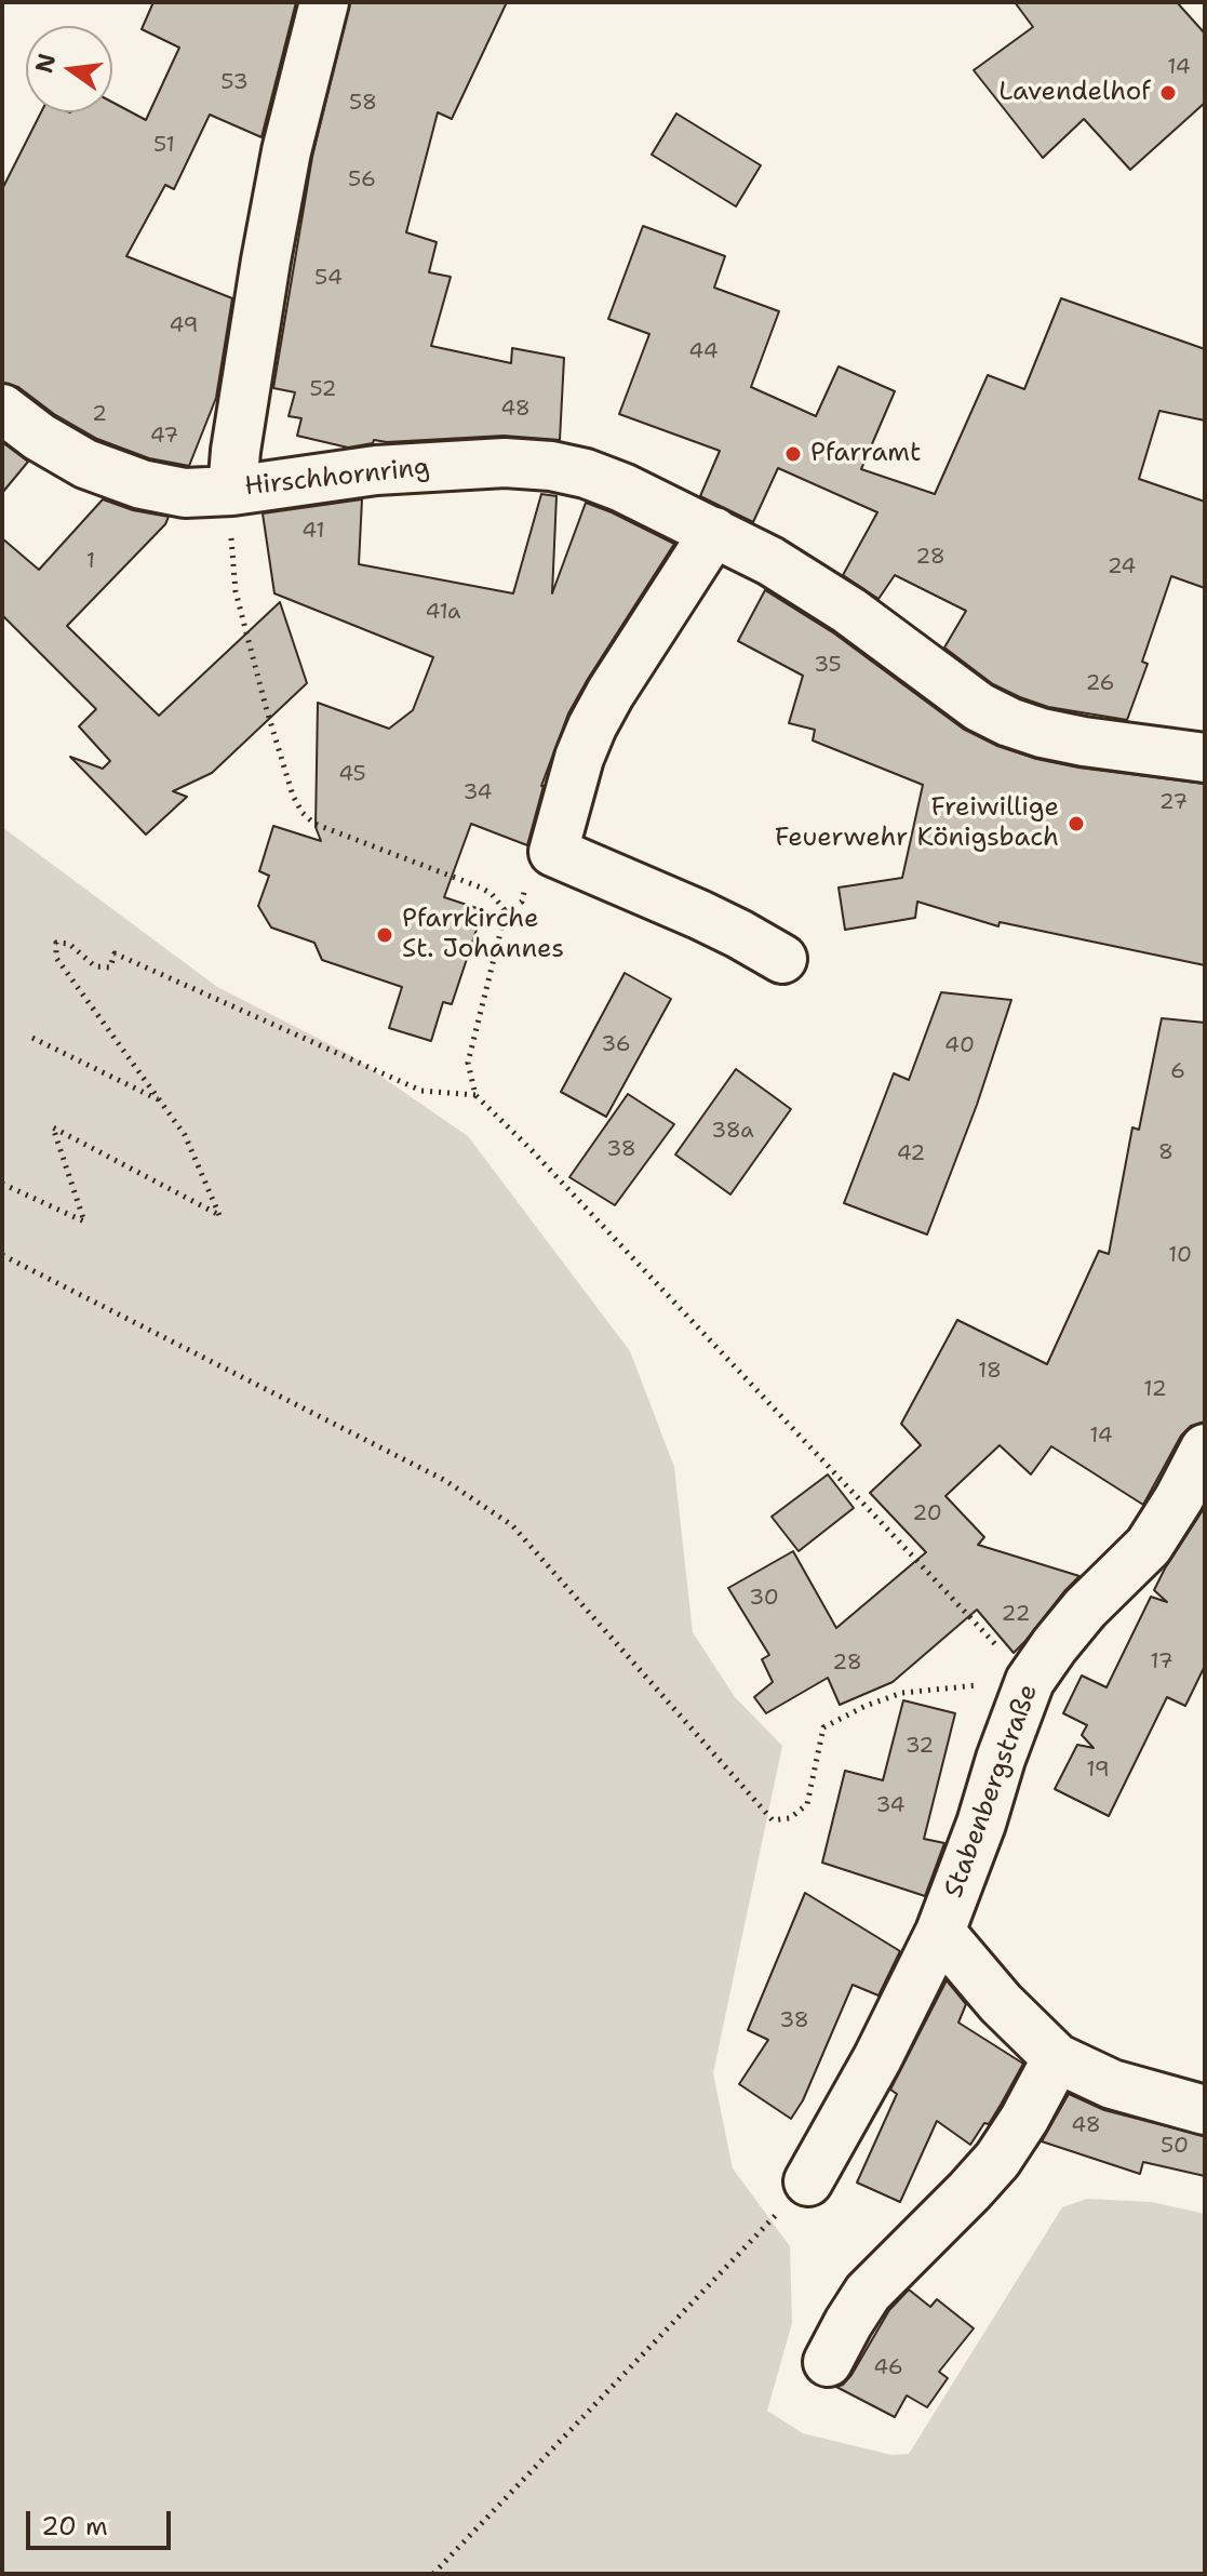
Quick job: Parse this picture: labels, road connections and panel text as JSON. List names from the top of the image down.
{
  "streets": {
    "street": ["Hirschhornring", "Stabenbergstraße"]
  },
  "places": [
    "Lavendelhof",
    "Pfarramt",
    "Freiwillige Feuerwehr Königsbach",
    "Pfarrkirche St. Johannes"
  ],
  "house_numbers": [
    "14",
    "53",
    "58",
    "51",
    "56",
    "54",
    "49",
    "44",
    "52",
    "48",
    "2",
    "47",
    "41",
    "28",
    "1",
    "24",
    "41a",
    "35",
    "26",
    "45",
    "34",
    "27",
    "36",
    "40",
    "6",
    "38a",
    "38",
    "8",
    "42",
    "10",
    "18",
    "12",
    "14",
    "20",
    "30",
    "22",
    "17",
    "28",
    "32",
    "19",
    "34",
    "38",
    "48",
    "50",
    "46"
  ],
  "scale_bar": "20 m",
  "north": "left"
}
